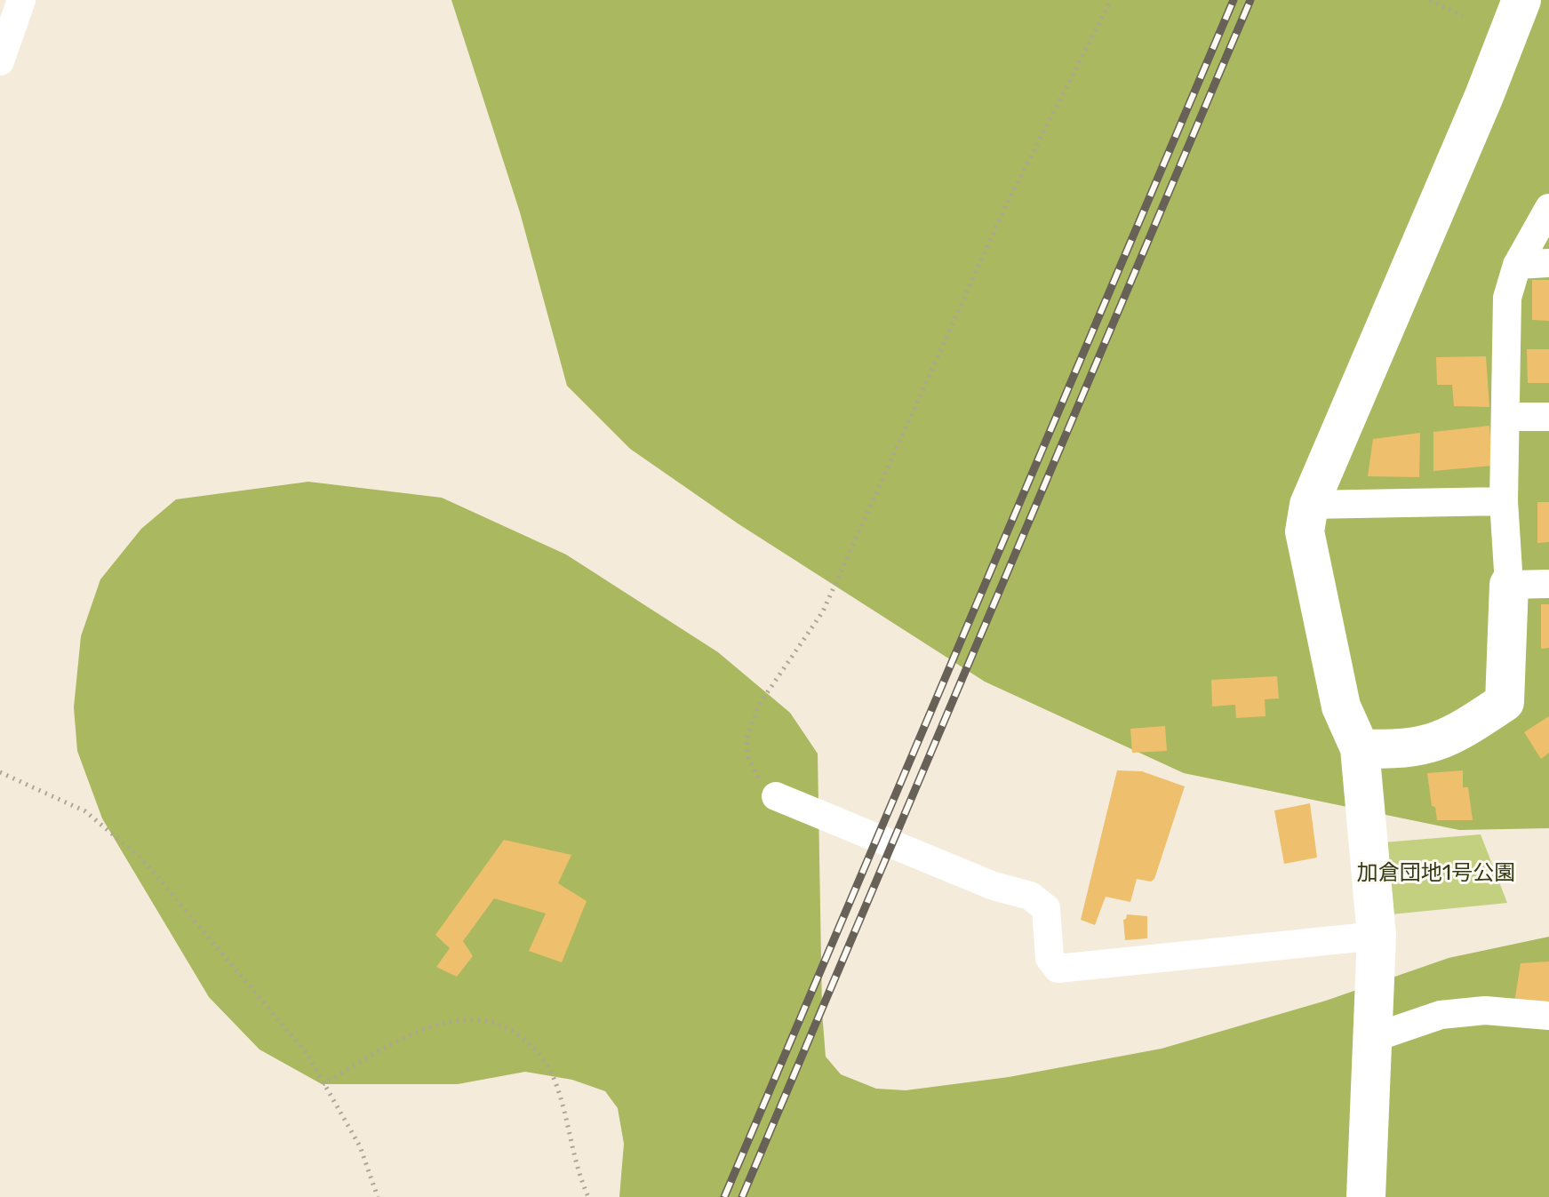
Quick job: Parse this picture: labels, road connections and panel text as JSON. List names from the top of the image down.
{
  "parks": ["加倉団地1号公園"]
}
